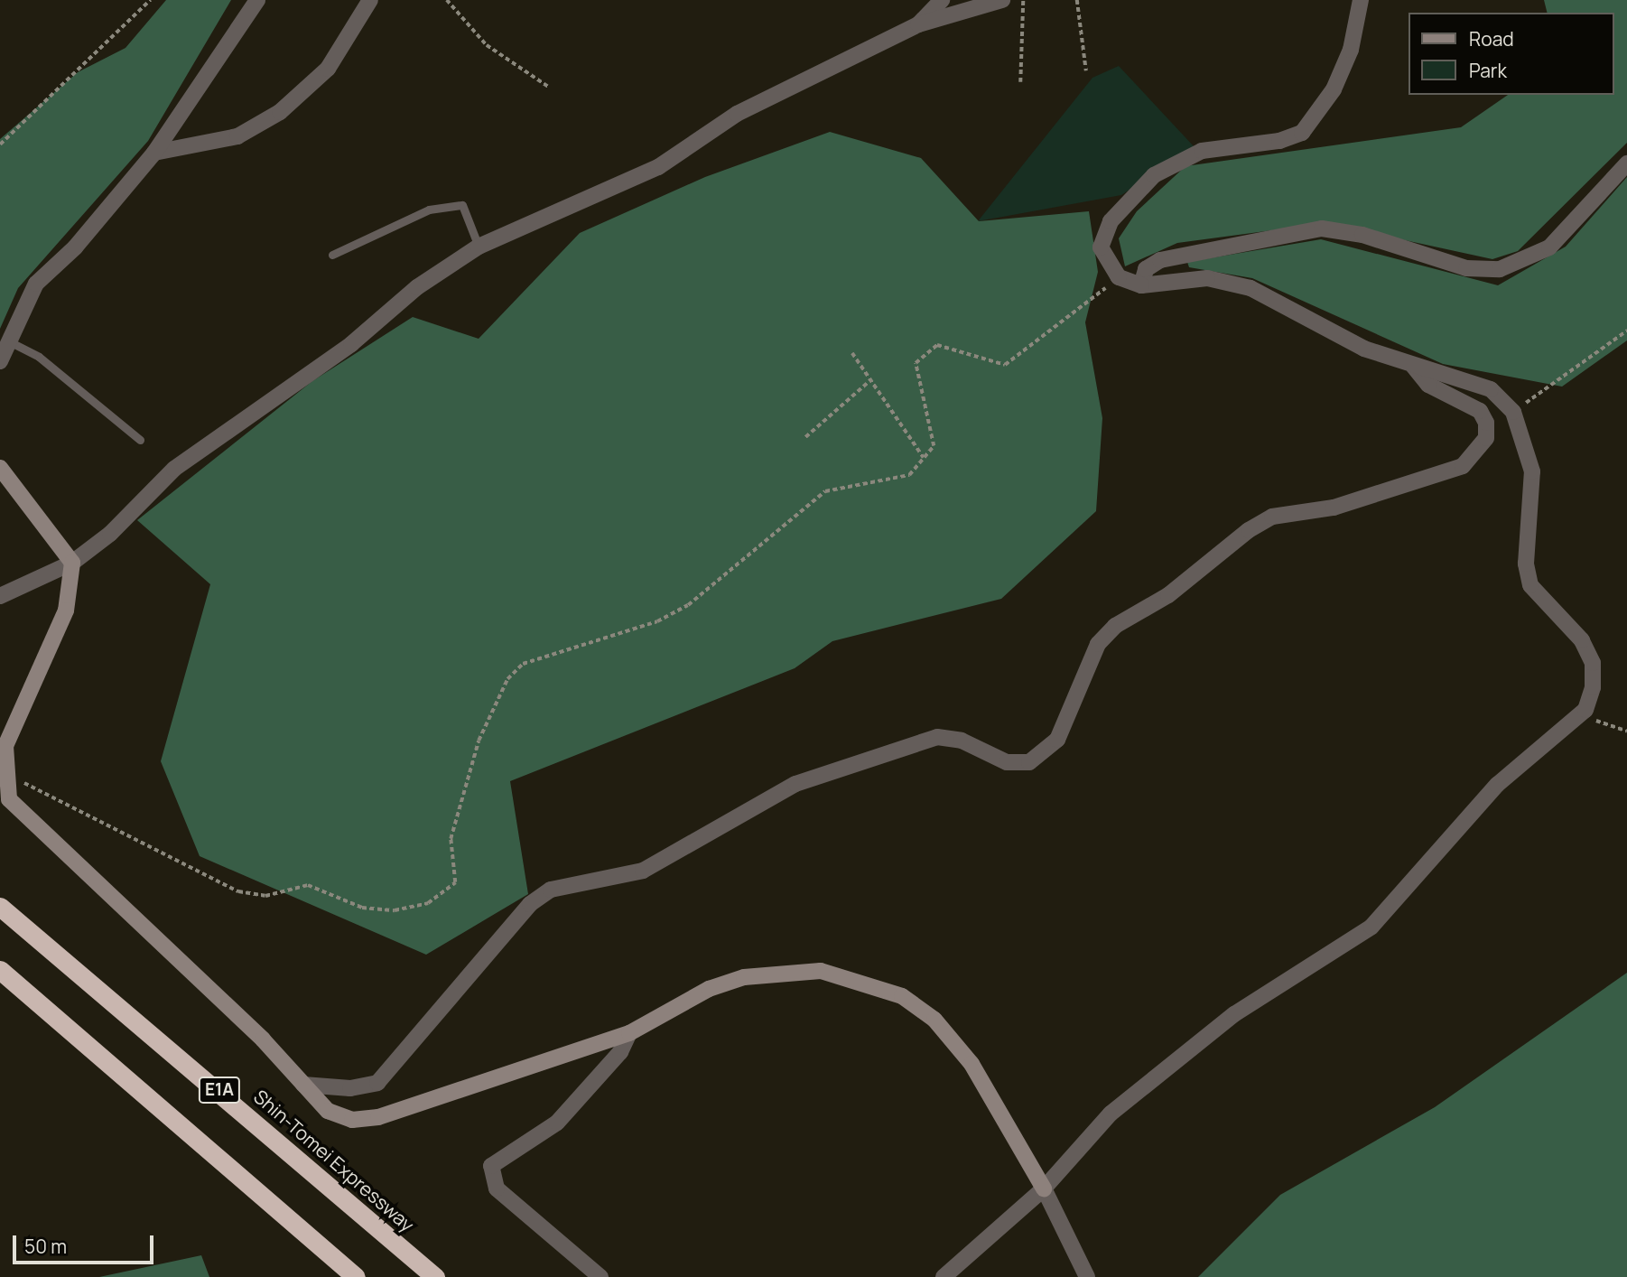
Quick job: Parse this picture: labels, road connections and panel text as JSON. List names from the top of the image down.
{
  "streets": {
    "highway": ["E1A", "Shin-Tomei Expressway"]
  },
  "legend": ["Road", "Park"],
  "scale_bar": "50 m"
}
